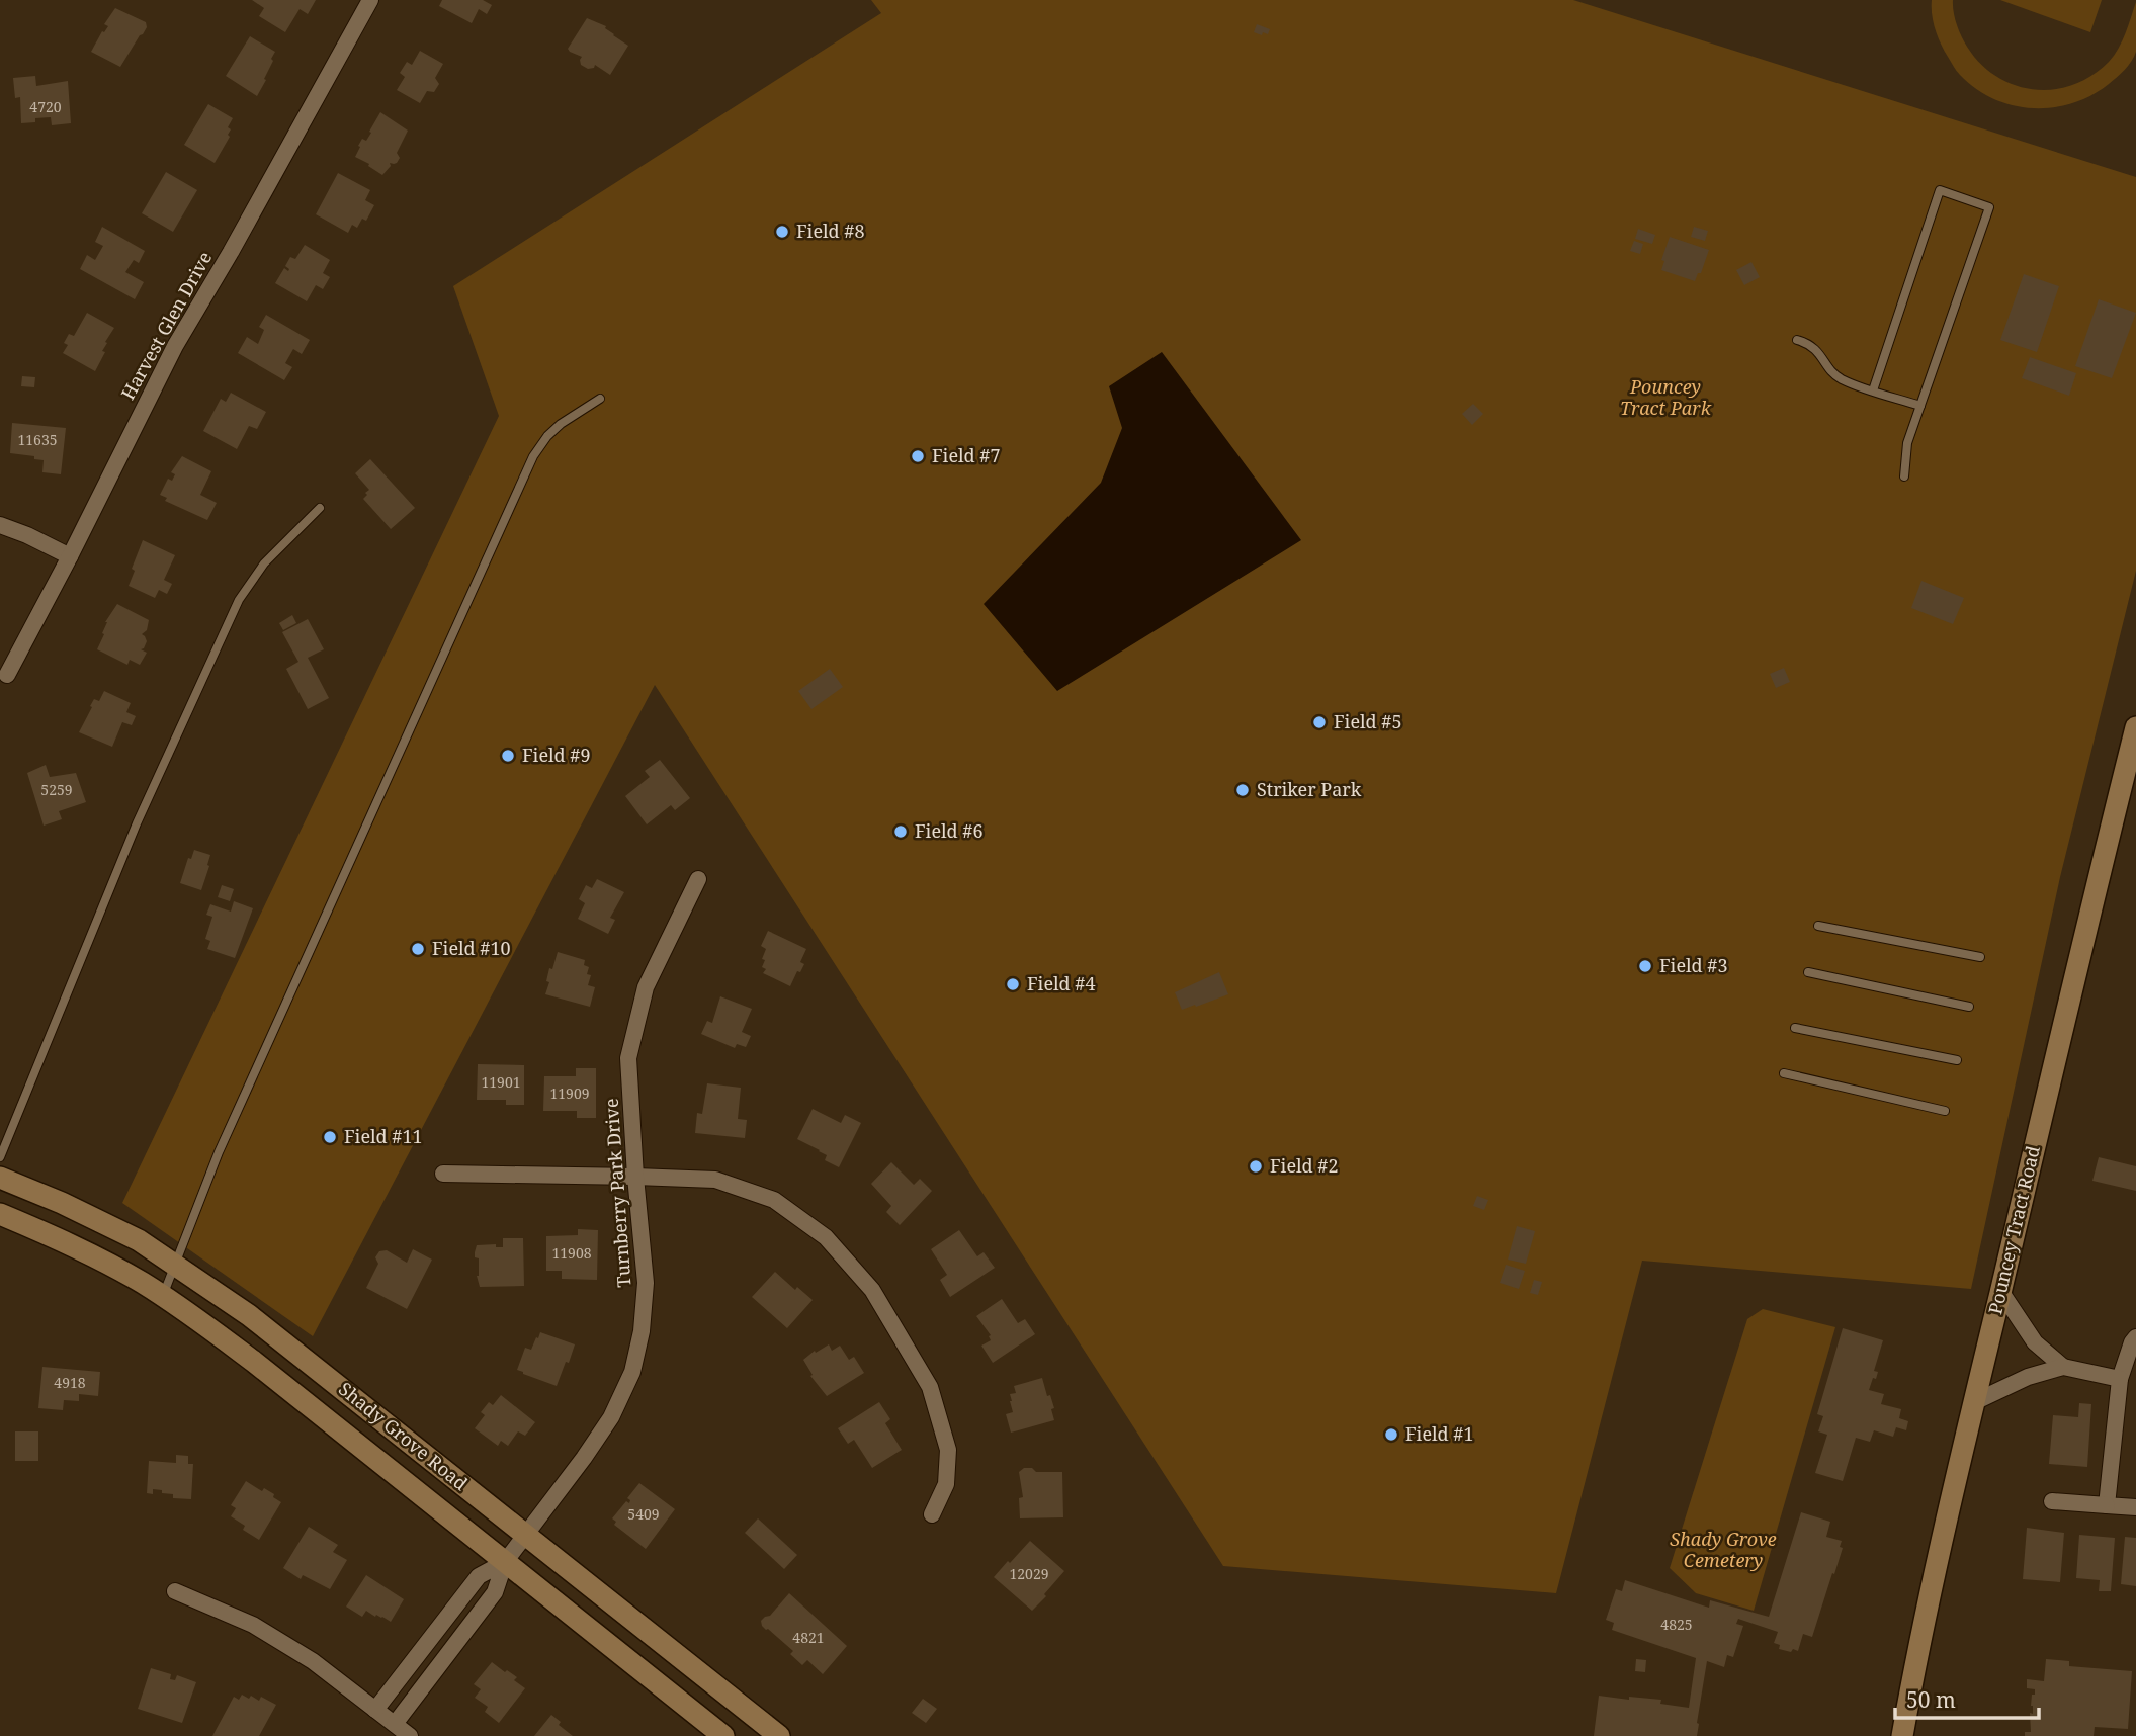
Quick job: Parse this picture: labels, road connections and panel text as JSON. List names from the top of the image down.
{
  "streets": {
    "main road": ["Pouncey Tract Road", "Shady Grove Road"],
    "street": ["Harvest Glen Drive", "Turnberry Park Drive"]
  },
  "crossings": [
    ["Turnberry Park Drive", "Shady Grove Road"]
  ],
  "parks": ["Pouncey Tract Park", "Shady Grove Cemetery"],
  "places": [
    "Field #8",
    "Field #7",
    "Field #5",
    "Field #9",
    "Striker Park",
    "Field #6",
    "Field #10",
    "Field #3",
    "Field #4",
    "Field #11",
    "Field #2",
    "Field #1"
  ],
  "house_numbers": [
    "4720",
    "11635",
    "5259",
    "11901",
    "11909",
    "11908",
    "4918",
    "5409",
    "12029",
    "4825",
    "4821"
  ],
  "scale_bar": "50 m"
}
